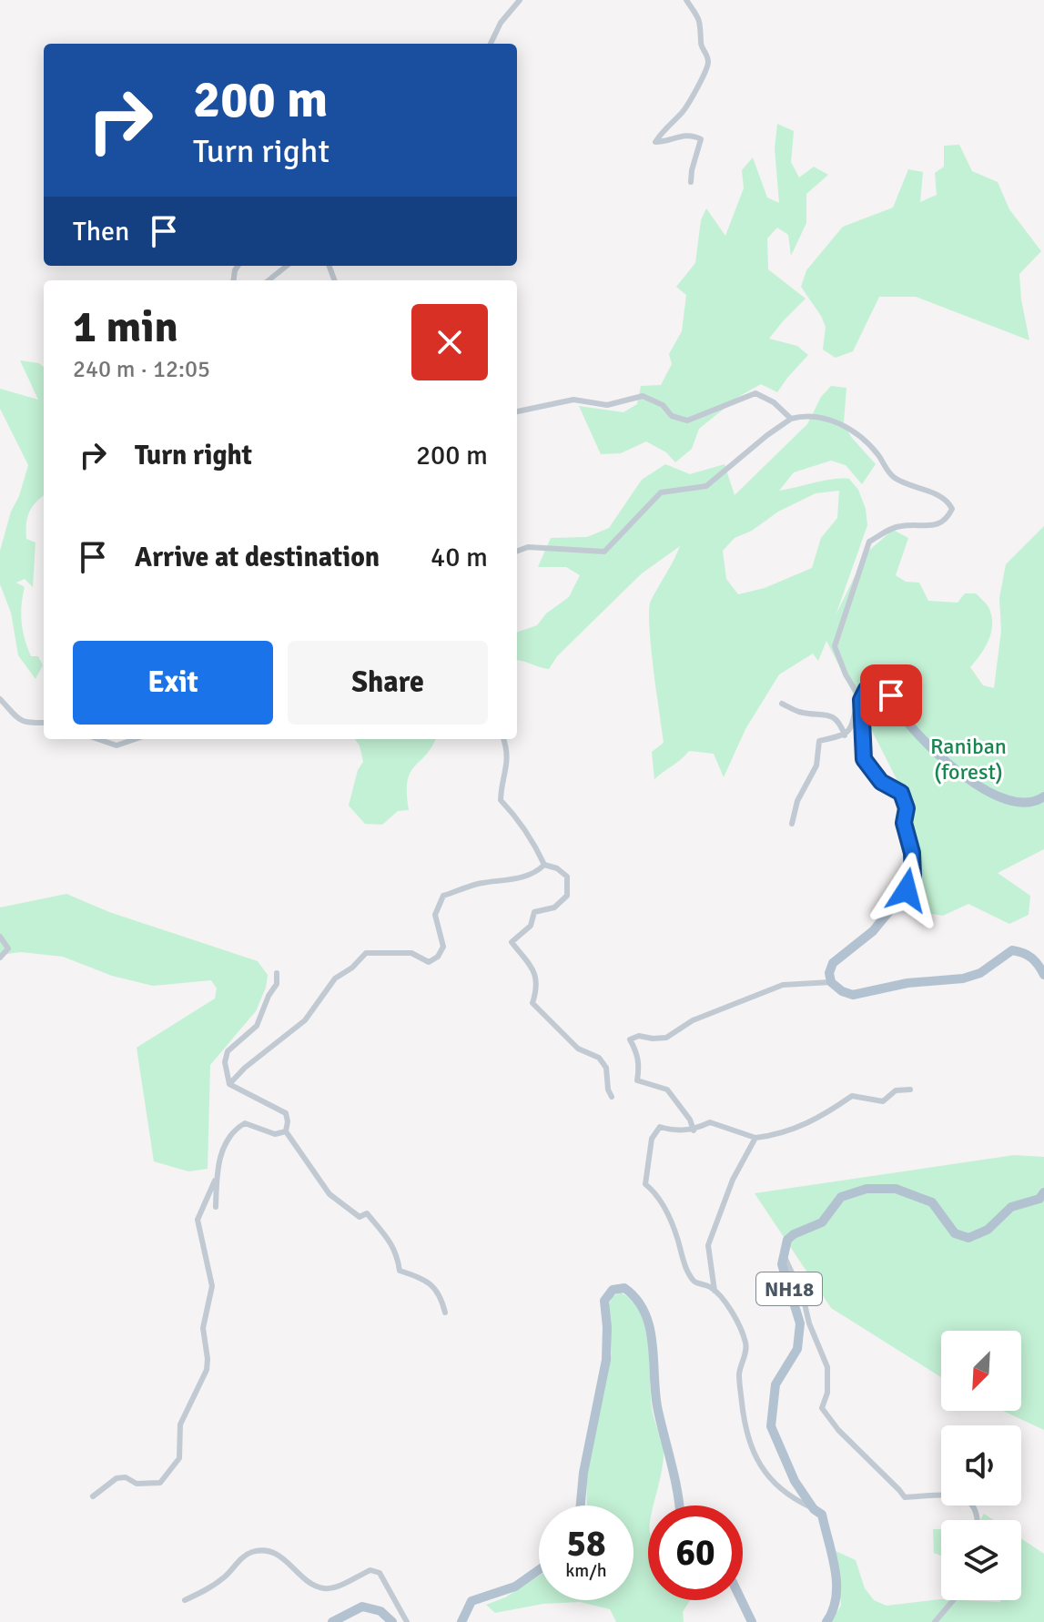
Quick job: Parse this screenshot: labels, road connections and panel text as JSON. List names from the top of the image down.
{
  "streets": {
    "main road": ["NH18"]
  },
  "parks": ["Raniban (forest)"],
  "north": "bottom left",
  "page": {
    "turn": ["200 m", "Turn right"],
    "then": "Then",
    "heading": ["1 min", "240 m · 12:05"],
    "list": [
      {
        "name": "Turn right",
        "value": "200 m"
      },
      {
        "name": "Arrive at destination",
        "value": "40 m"
      }
    ],
    "buttons": ["Exit", "Share"],
    "speed": "58 km/h",
    "limit": "60"
  }
}
